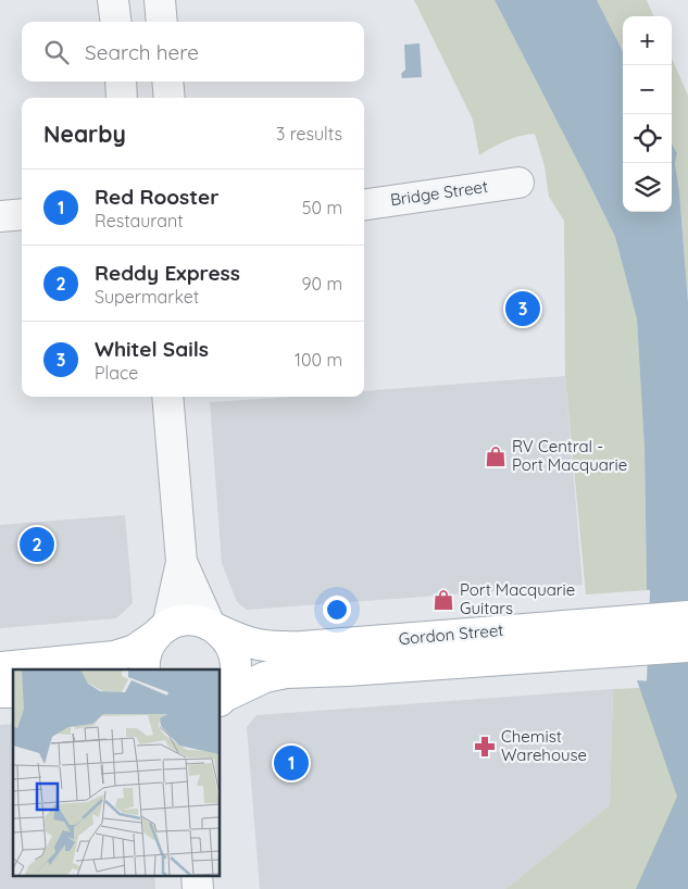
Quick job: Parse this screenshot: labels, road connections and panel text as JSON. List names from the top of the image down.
{
  "streets": {
    "main road": ["Gordon Street"],
    "street": ["Bridge Street"]
  },
  "places": {
    "shop": ["RV Central - Port Macquarie", "Port Macquarie Guitars"],
    "pharmacy": ["Chemist Warehouse"]
  },
  "page": {
    "map_buttons": ["+", "−"],
    "search": "Search here",
    "heading": ["Nearby", "3 results"],
    "list": [
      {
        "mark": "1",
        "name": "Red Rooster",
        "note": "Restaurant",
        "value": "50 m"
      },
      {
        "mark": "2",
        "name": "Reddy Express",
        "note": "Supermarket",
        "value": "90 m"
      },
      {
        "mark": "3",
        "name": "Whitel Sails",
        "note": "Place",
        "value": "100 m"
      }
    ],
    "pins": ["3", "2", "1"]
  }
}
